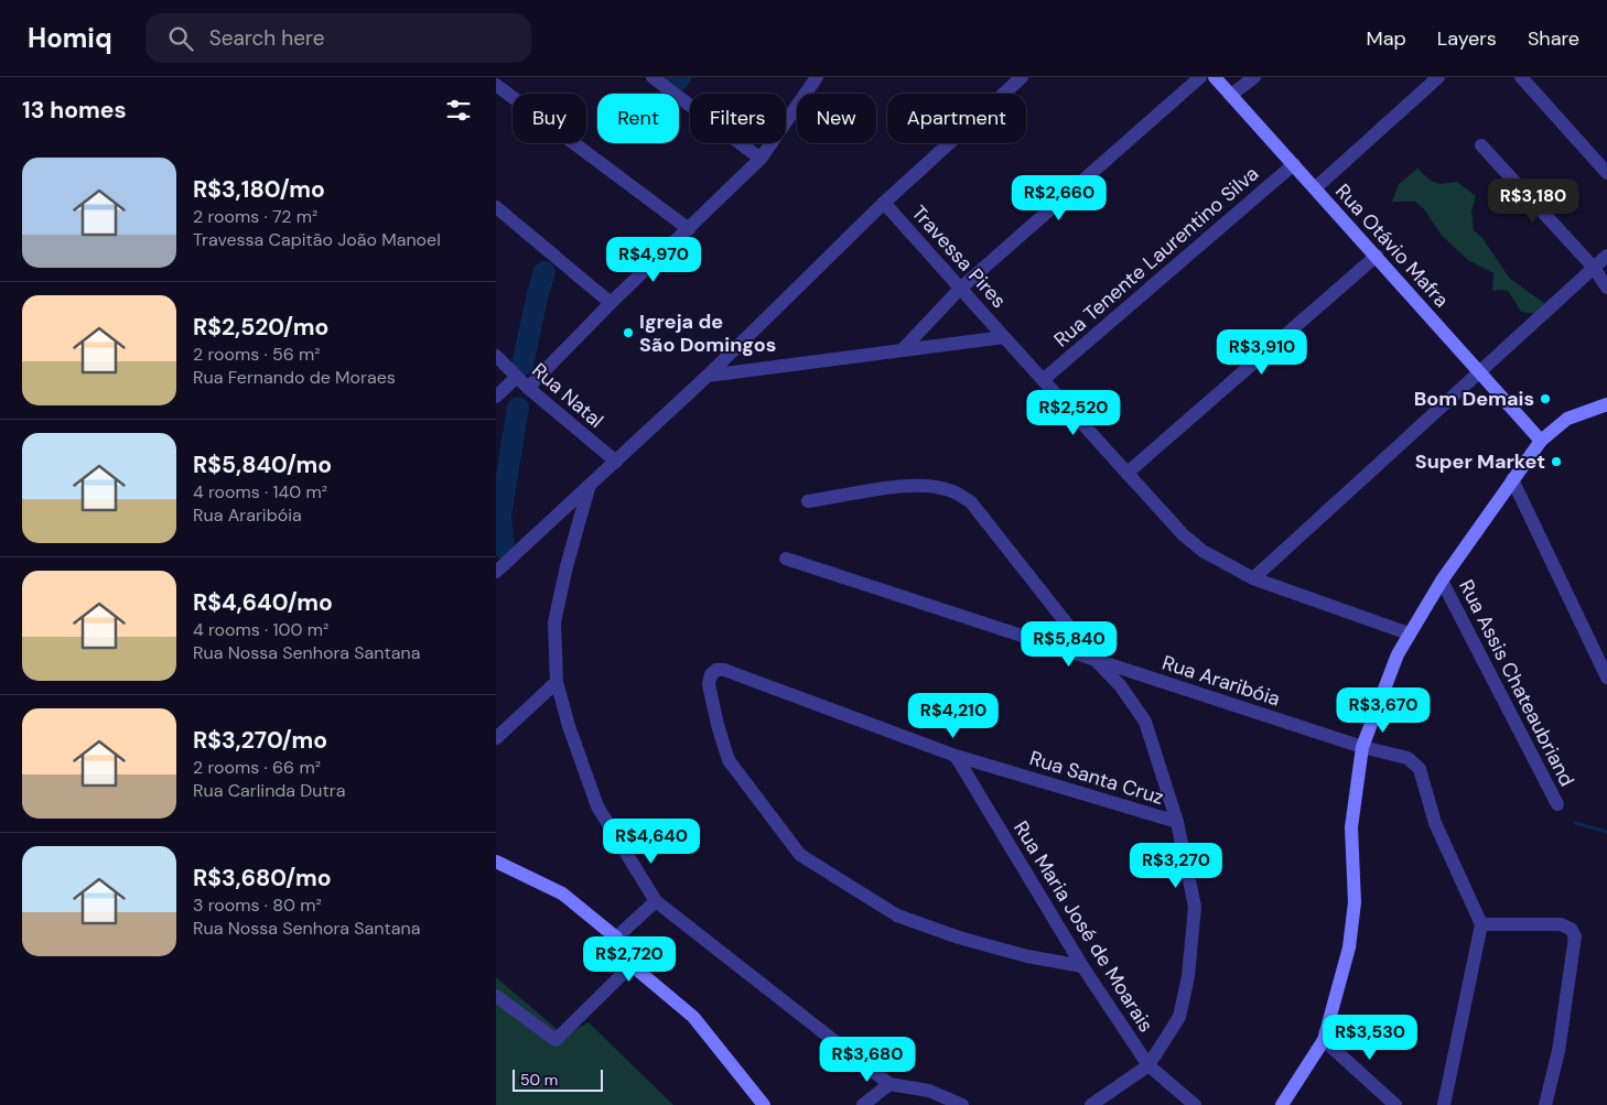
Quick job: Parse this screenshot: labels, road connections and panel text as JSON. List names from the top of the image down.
{
  "streets": {
    "main road": ["Rua Otávio Mafra"],
    "street": [
      "Travessa Pires",
      "Rua Tenente Laurentino Silva",
      "Rua Natal",
      "Rua Araribóia",
      "Rua Assis Chateaubriand",
      "Rua Santa Cruz",
      "Rua Maria José de Moarais"
    ]
  },
  "crossings": [
    ["Rua Otávio Mafra", "Rua Tenente Laurentino Silva"],
    ["Travessa Pires", "Rua Tenente Laurentino Silva"],
    ["Rua Santa Cruz", "Rua Maria José de Moarais"]
  ],
  "places": ["Igreja de São Domingos", "Bom Demais", "Super Market"],
  "scale_bar": "50 m",
  "page": {
    "header": "Homiq",
    "search": "Search here",
    "nav": ["Map", "Layers", "Share"],
    "heading": "13 homes",
    "chip": [
      "Buy",
      "Rent",
      "Filters",
      "New",
      "Apartment"
    ],
    "list": [
      {
        "name": "R$3,180/mo",
        "note": "2 rooms · 72 m² · Travessa Capitão João Manoel"
      },
      {
        "name": "R$2,520/mo",
        "note": "2 rooms · 56 m² · Rua Fernando de Moraes"
      },
      {
        "name": "R$5,840/mo",
        "note": "4 rooms · 140 m² · Rua Araribóia"
      },
      {
        "name": "R$4,640/mo",
        "note": "4 rooms · 100 m² · Rua Nossa Senhora Santana"
      },
      {
        "name": "R$3,270/mo",
        "note": "2 rooms · 66 m² · Rua Carlinda Dutra"
      },
      {
        "name": "R$3,680/mo",
        "note": "3 rooms · 80 m² · Rua Nossa Senhora Santana"
      }
    ],
    "price": [
      "R$2,660",
      "R$3,180",
      "R$4,970",
      "R$3,910",
      "R$2,520",
      "R$5,840",
      "R$3,670",
      "R$4,210",
      "R$4,640",
      "R$3,270",
      "R$2,720",
      "R$3,530",
      "R$3,680"
    ],
    "scale": "50 m"
  }
}
